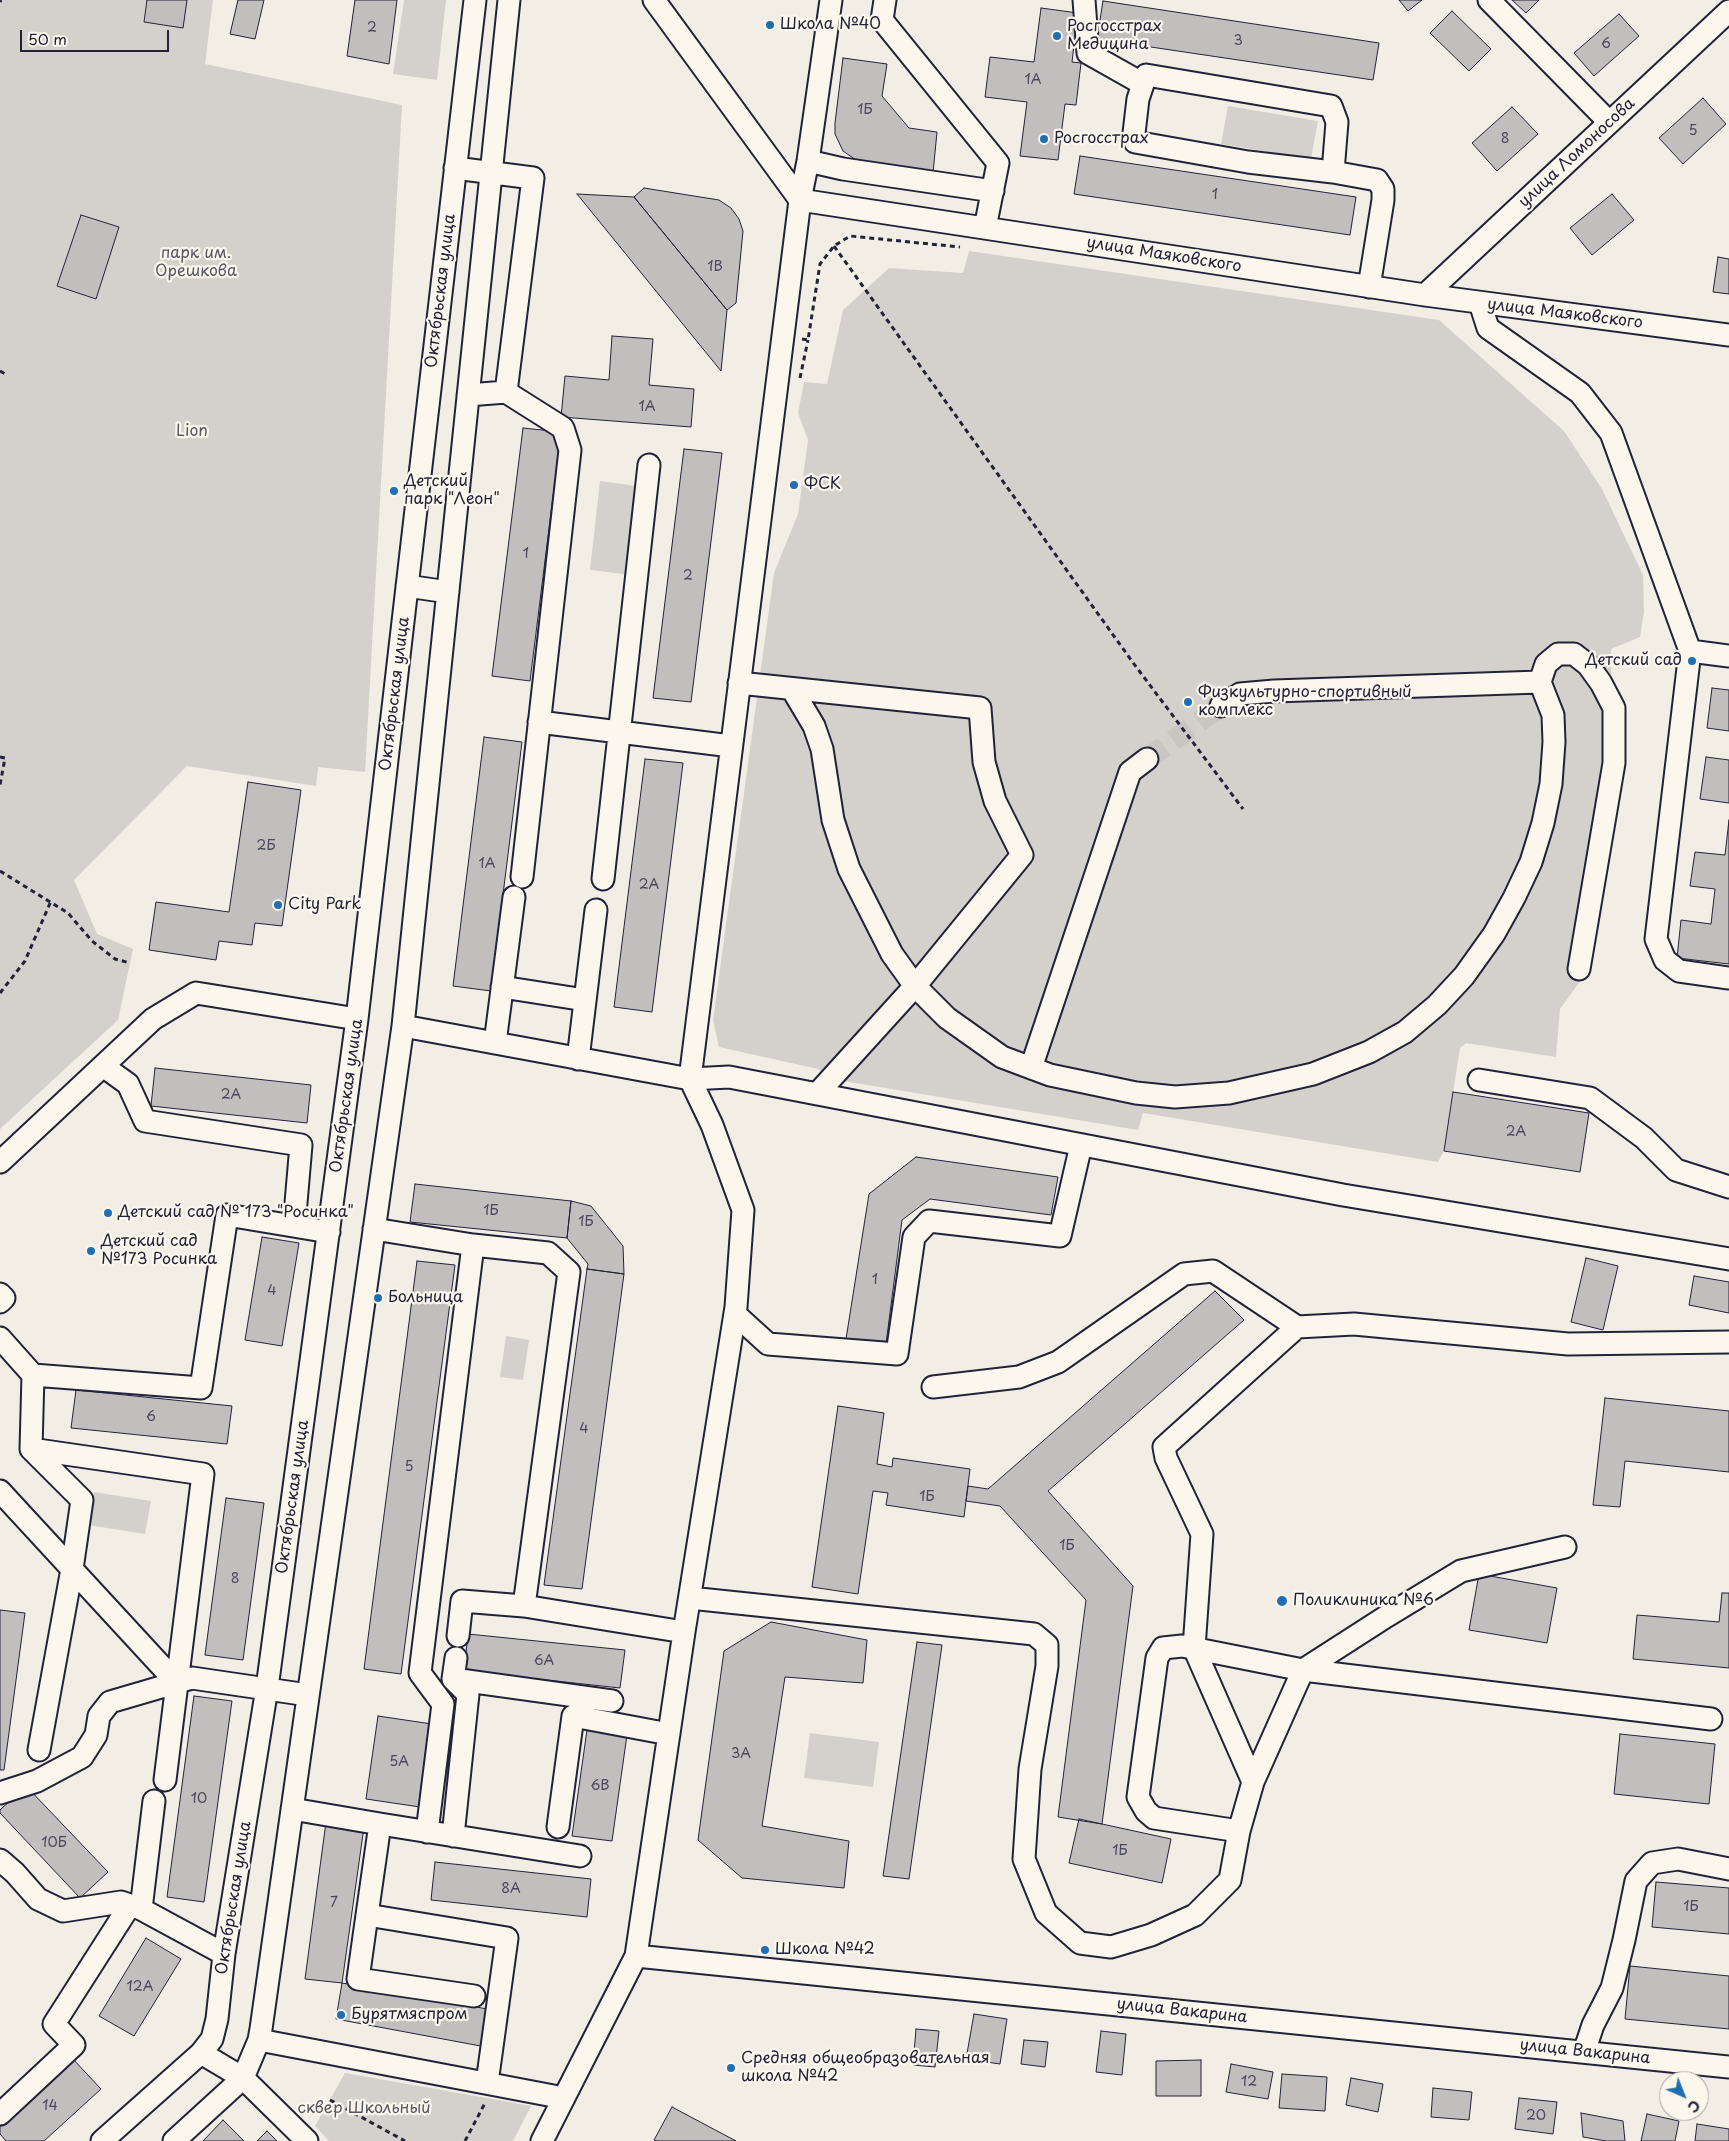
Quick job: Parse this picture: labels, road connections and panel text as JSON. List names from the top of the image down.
{
  "streets": {
    "street": [
      "улица Ломоносова",
      "улица Маяковского",
      "Октябрьская улица",
      "улица Вакарина"
    ]
  },
  "crossings": [
    ["улица Ломоносова", "улица Маяковского"]
  ],
  "parks": ["парк им. Орешкова", "Lion", "сквер Школьный"],
  "places": [
    "Школа №40",
    "Росгосстрах Медицина",
    "Росгосстрах",
    "ФСК",
    "Детский парк \"Леон\"",
    "Детский сад",
    "Физкультурно-спортивный комплекс",
    "City Park",
    "Детский сад № 173 \"Росинка\"",
    "Детский сад №173 Росинка",
    "Больница",
    "Поликлиника №6",
    "Школа №42",
    "Бурятмяспром",
    "Средняя общеобразовательная школа №42"
  ],
  "house_numbers": [
    "2",
    "3",
    "6",
    "1А",
    "1Б",
    "5",
    "8",
    "1",
    "1В",
    "1А",
    "1",
    "2",
    "2Б",
    "1А",
    "2А",
    "2А",
    "2А",
    "1Б",
    "1Б",
    "1",
    "4",
    "6",
    "4",
    "5",
    "1Б",
    "1Б",
    "8",
    "6А",
    "3А",
    "5А",
    "6В",
    "10",
    "10Б",
    "1Б",
    "8А",
    "7",
    "1Б",
    "12А",
    "12",
    "14",
    "20"
  ],
  "scale_bar": "50 m",
  "north": "bottom right"
}
